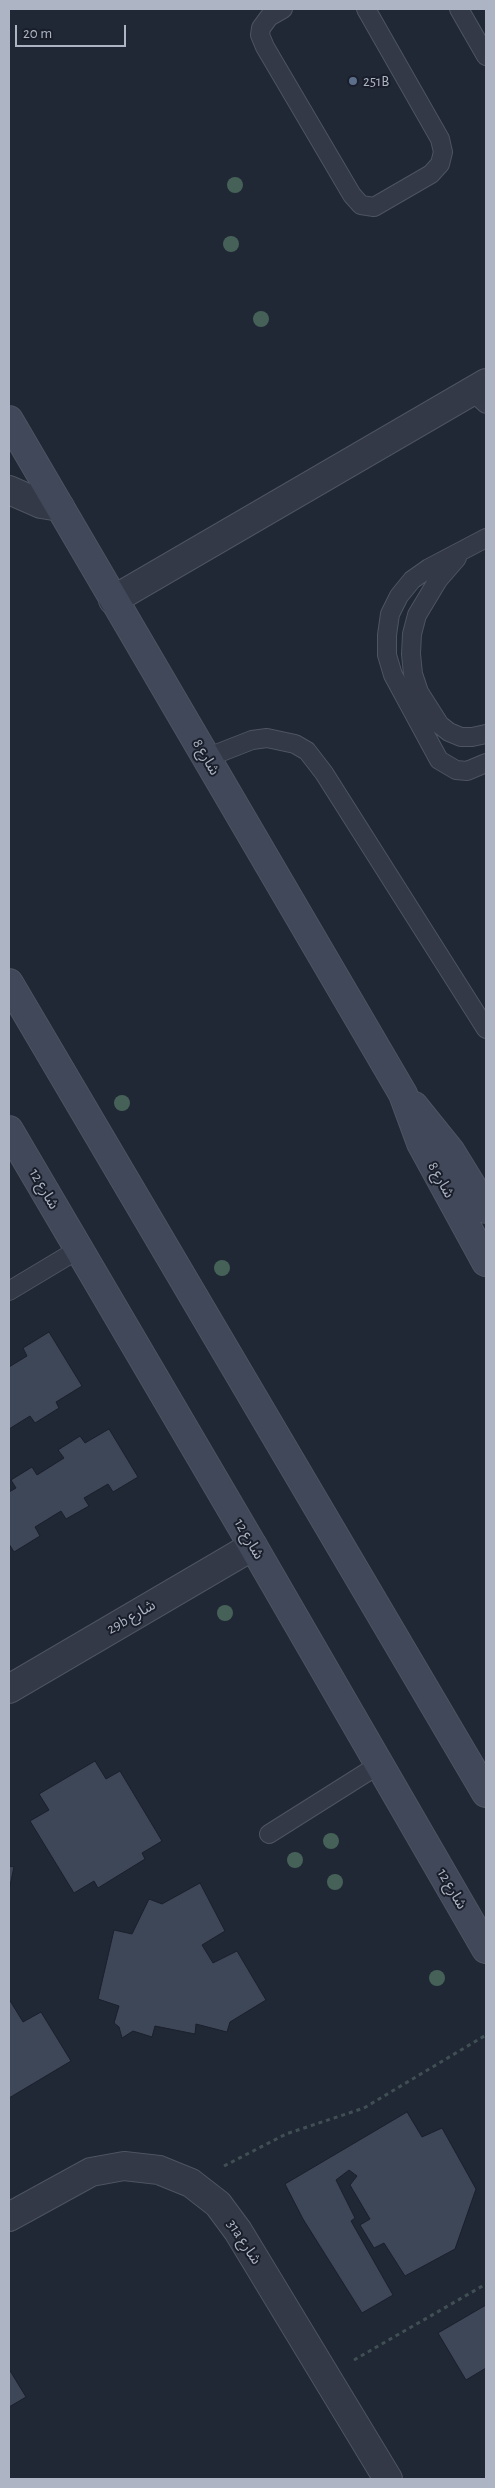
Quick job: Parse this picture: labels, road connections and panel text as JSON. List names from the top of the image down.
{
  "streets": {
    "street": [
      "شارع 8",
      "شارع 12",
      "29b شارع",
      "31a شارع"
    ]
  },
  "crossings": [
    ["شارع 12", "29b شارع"]
  ],
  "places": ["251B"],
  "scale_bar": "20 m"
}
